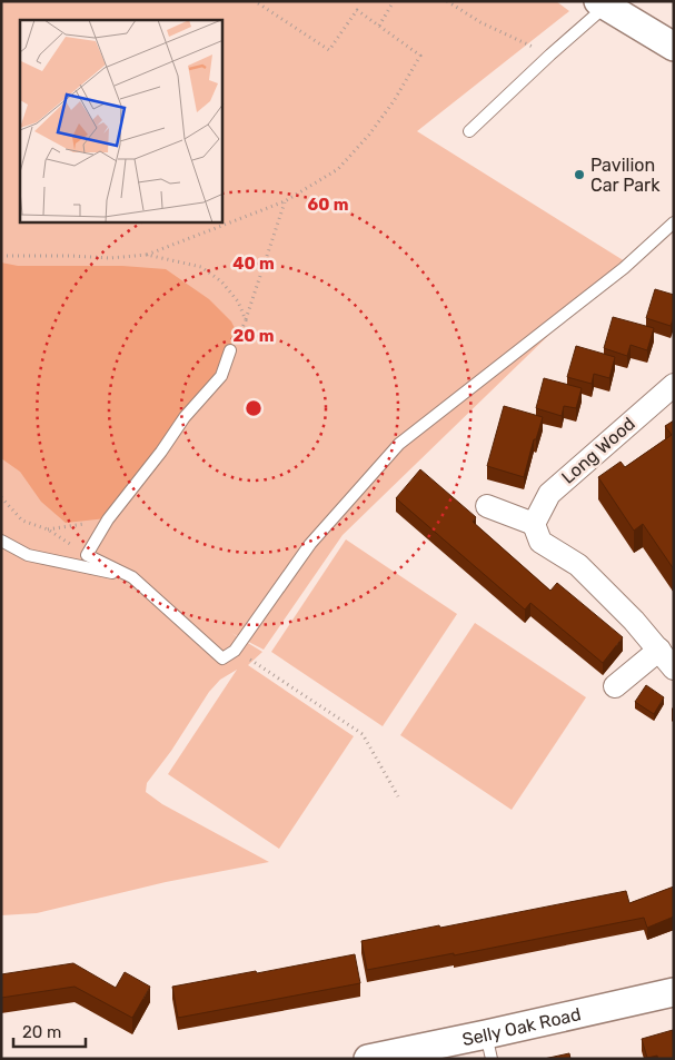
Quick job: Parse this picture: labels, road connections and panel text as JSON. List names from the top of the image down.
{
  "streets": {
    "street": ["Long Wood", "Selly Oak Road"]
  },
  "places": ["Pavilion Car Park"],
  "scale_bar": "20 m",
  "rings": ["60 m", "40 m", "20 m"]
}
